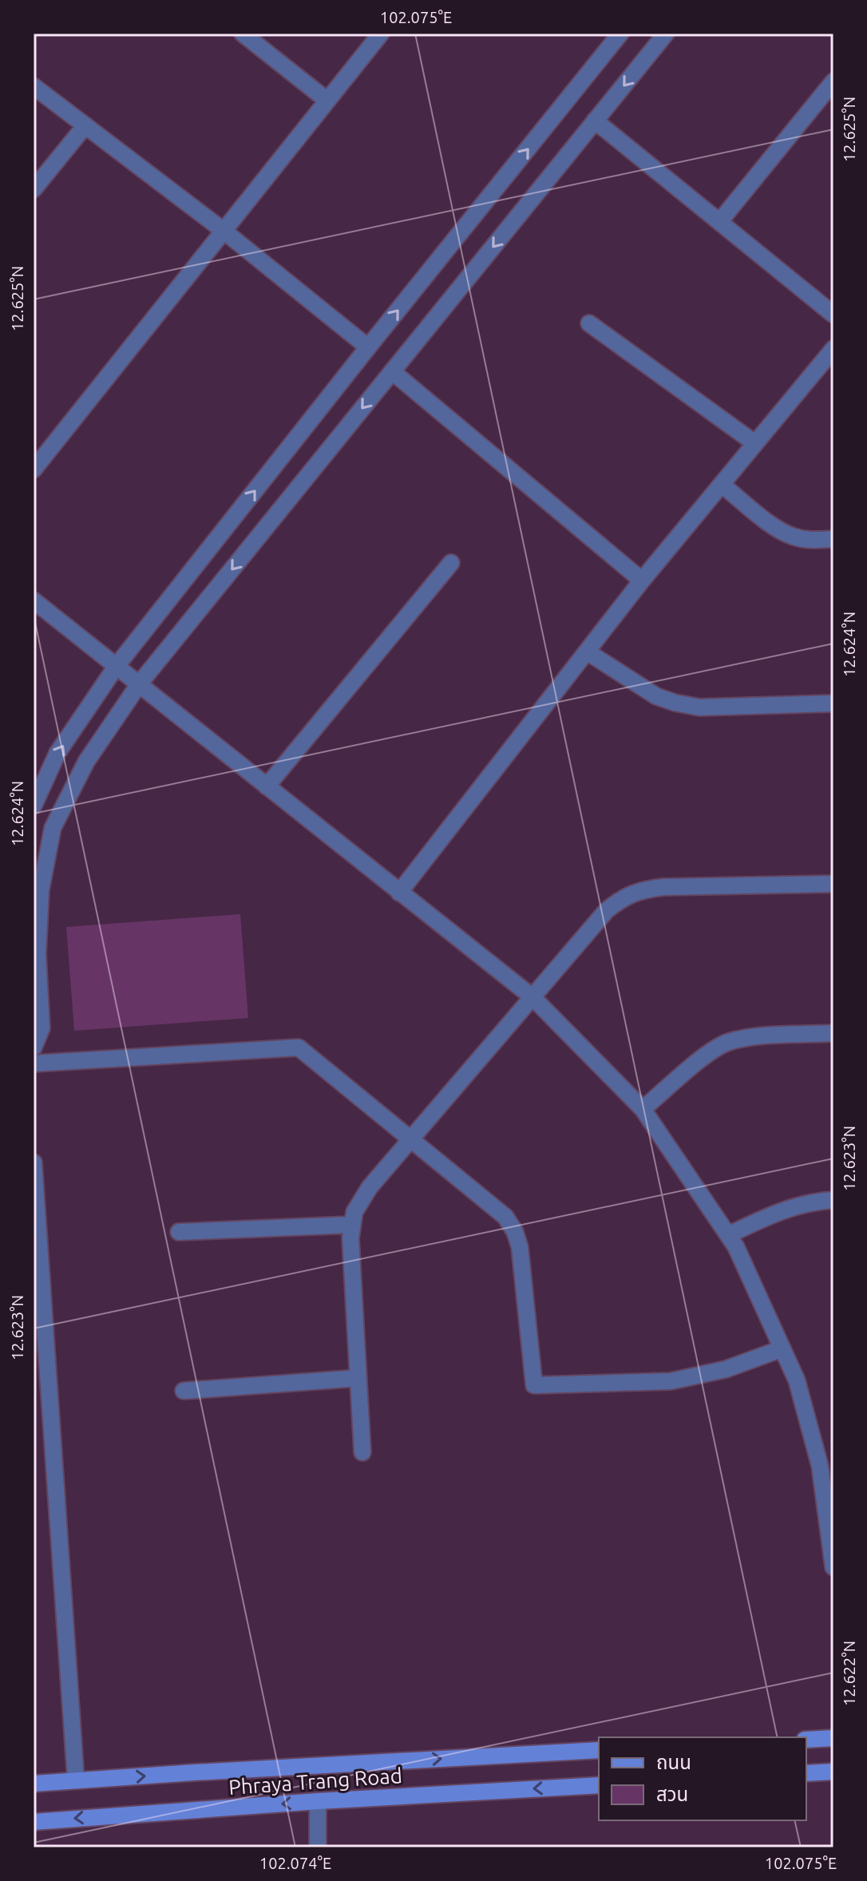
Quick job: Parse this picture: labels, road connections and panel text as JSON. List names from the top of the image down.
{
  "streets": {
    "main road": ["Phraya Trang Road"]
  },
  "legend": ["ถนน", "สวน"],
  "coordinates": [
    "102.075°E",
    "12.625°N",
    "12.624°N",
    "12.623°N",
    "12.622°N",
    "102.074°E"
  ]
}
